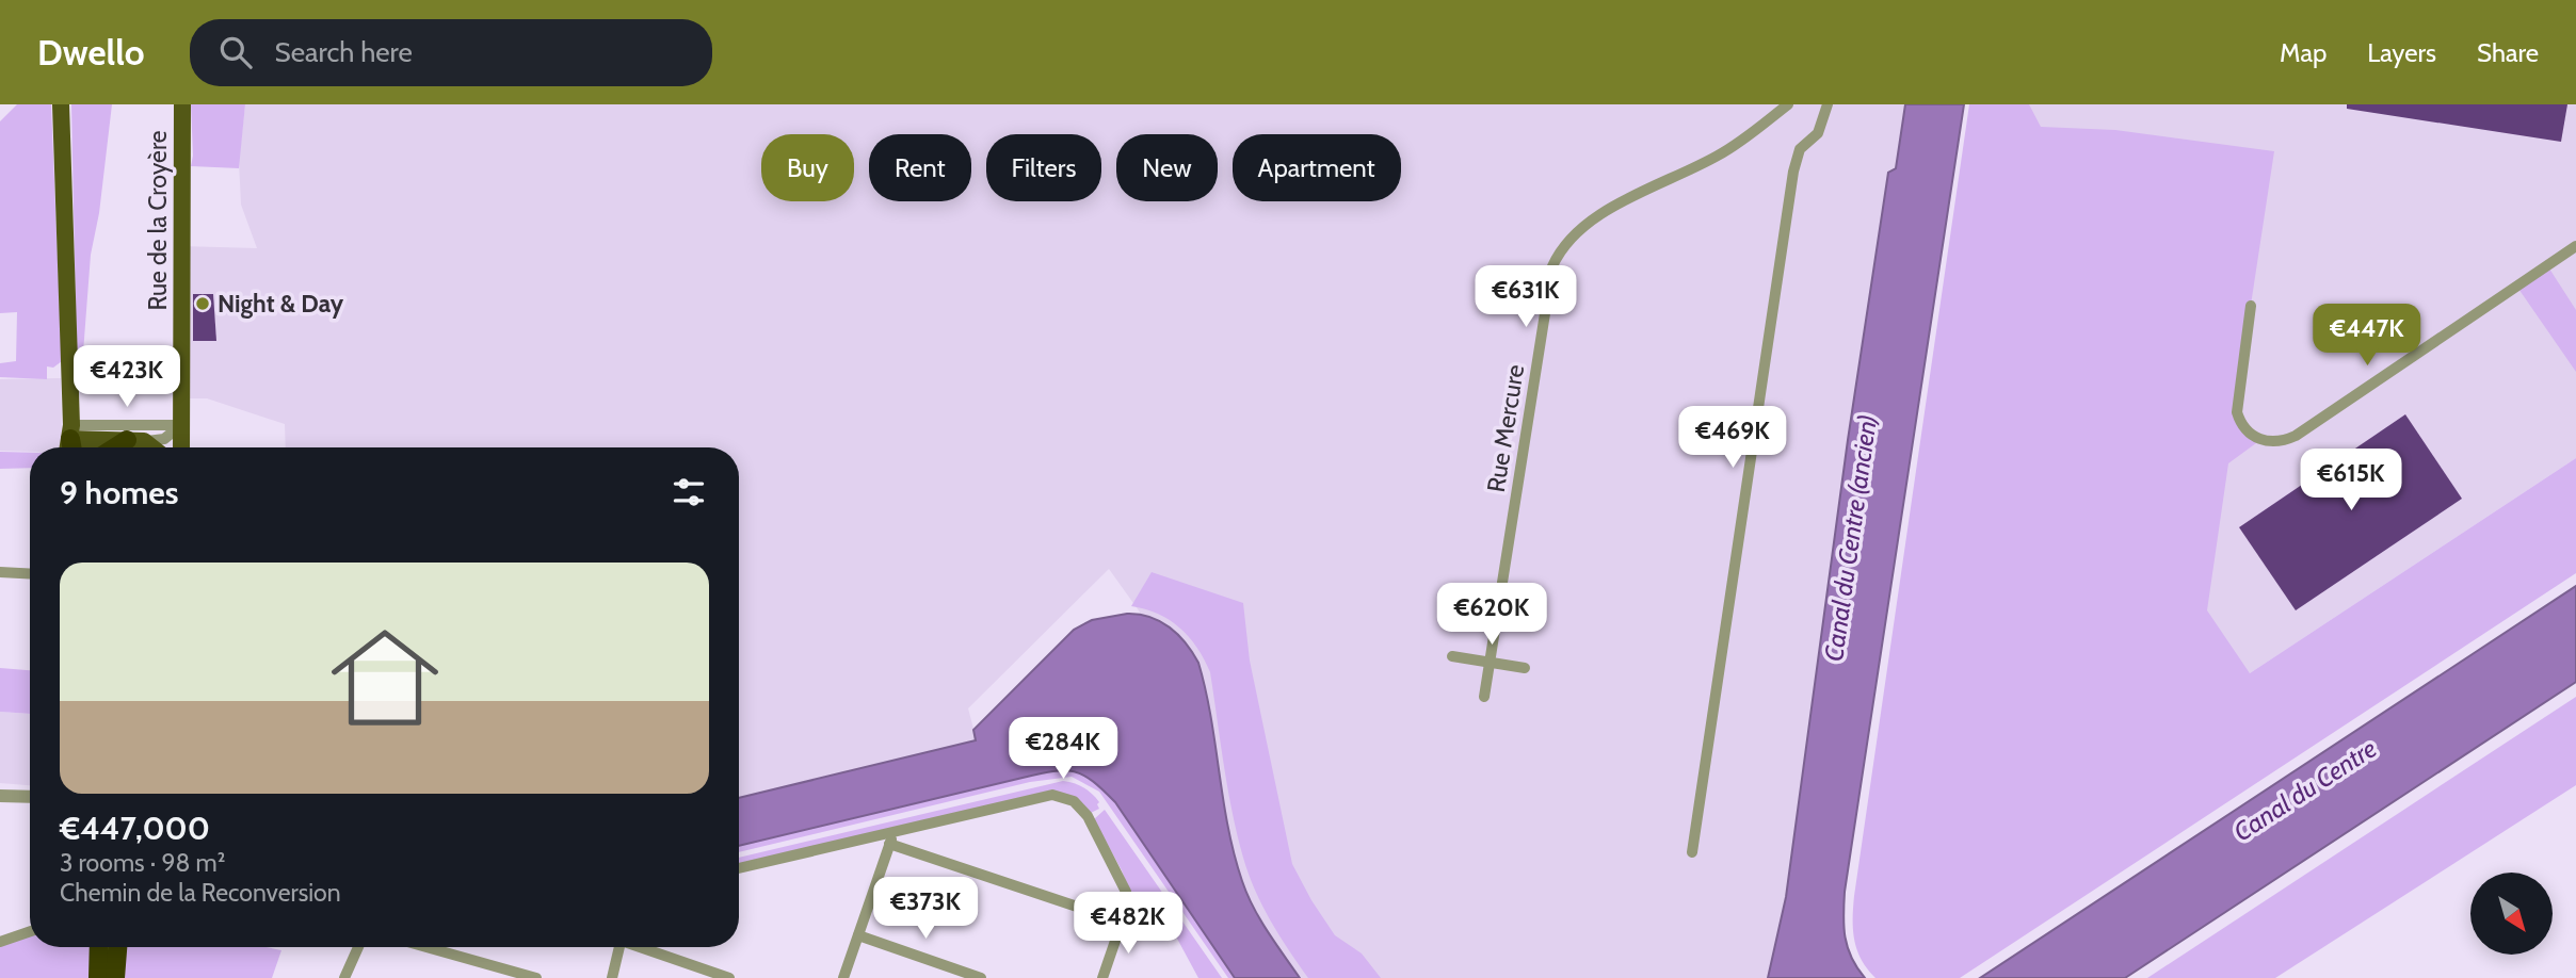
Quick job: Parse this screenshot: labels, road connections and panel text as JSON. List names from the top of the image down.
{
  "streets": {
    "main road": ["Rue de la Croyère"],
    "street": ["Rue Mercure"]
  },
  "water": ["Canal du Centre (ancien)", "Canal du Centre"],
  "places": ["Night & Day"],
  "north": "bottom right",
  "page": {
    "header": "Dwello",
    "search": "Search here",
    "nav": ["Map", "Layers", "Share"],
    "chip": [
      "Buy",
      "Rent",
      "Filters",
      "New",
      "Apartment"
    ],
    "price": [
      "€631K",
      "€447K",
      "€423K",
      "€469K",
      "€615K",
      "€620K",
      "€284K",
      "€373K",
      "€482K"
    ],
    "heading": "9 homes",
    "list": [
      {
        "name": "€447,000",
        "note": "3 rooms · 98 m² · Chemin de la Reconversion"
      }
    ]
  }
}
